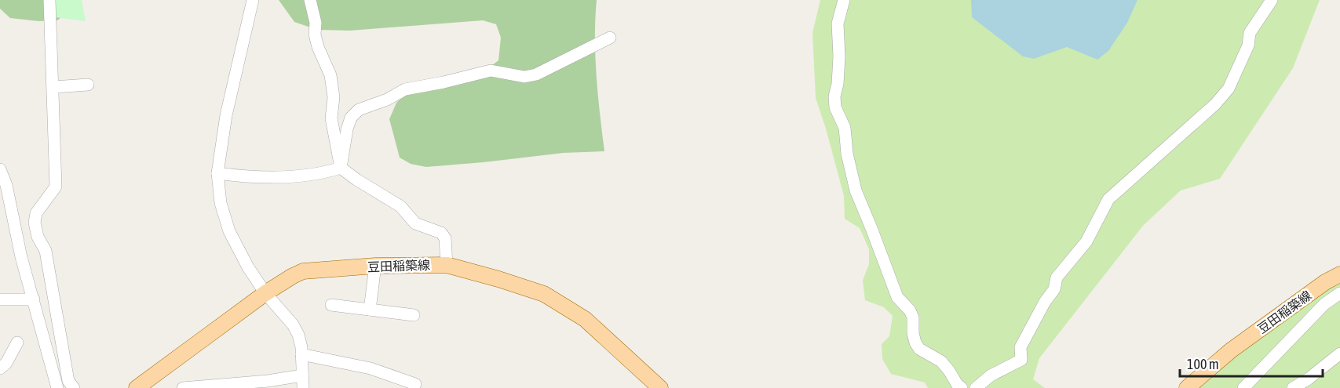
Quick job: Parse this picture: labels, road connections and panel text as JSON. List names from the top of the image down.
{
  "streets": {
    "main road": ["豆田稲築線"]
  },
  "scale_bar": "100 m"
}
